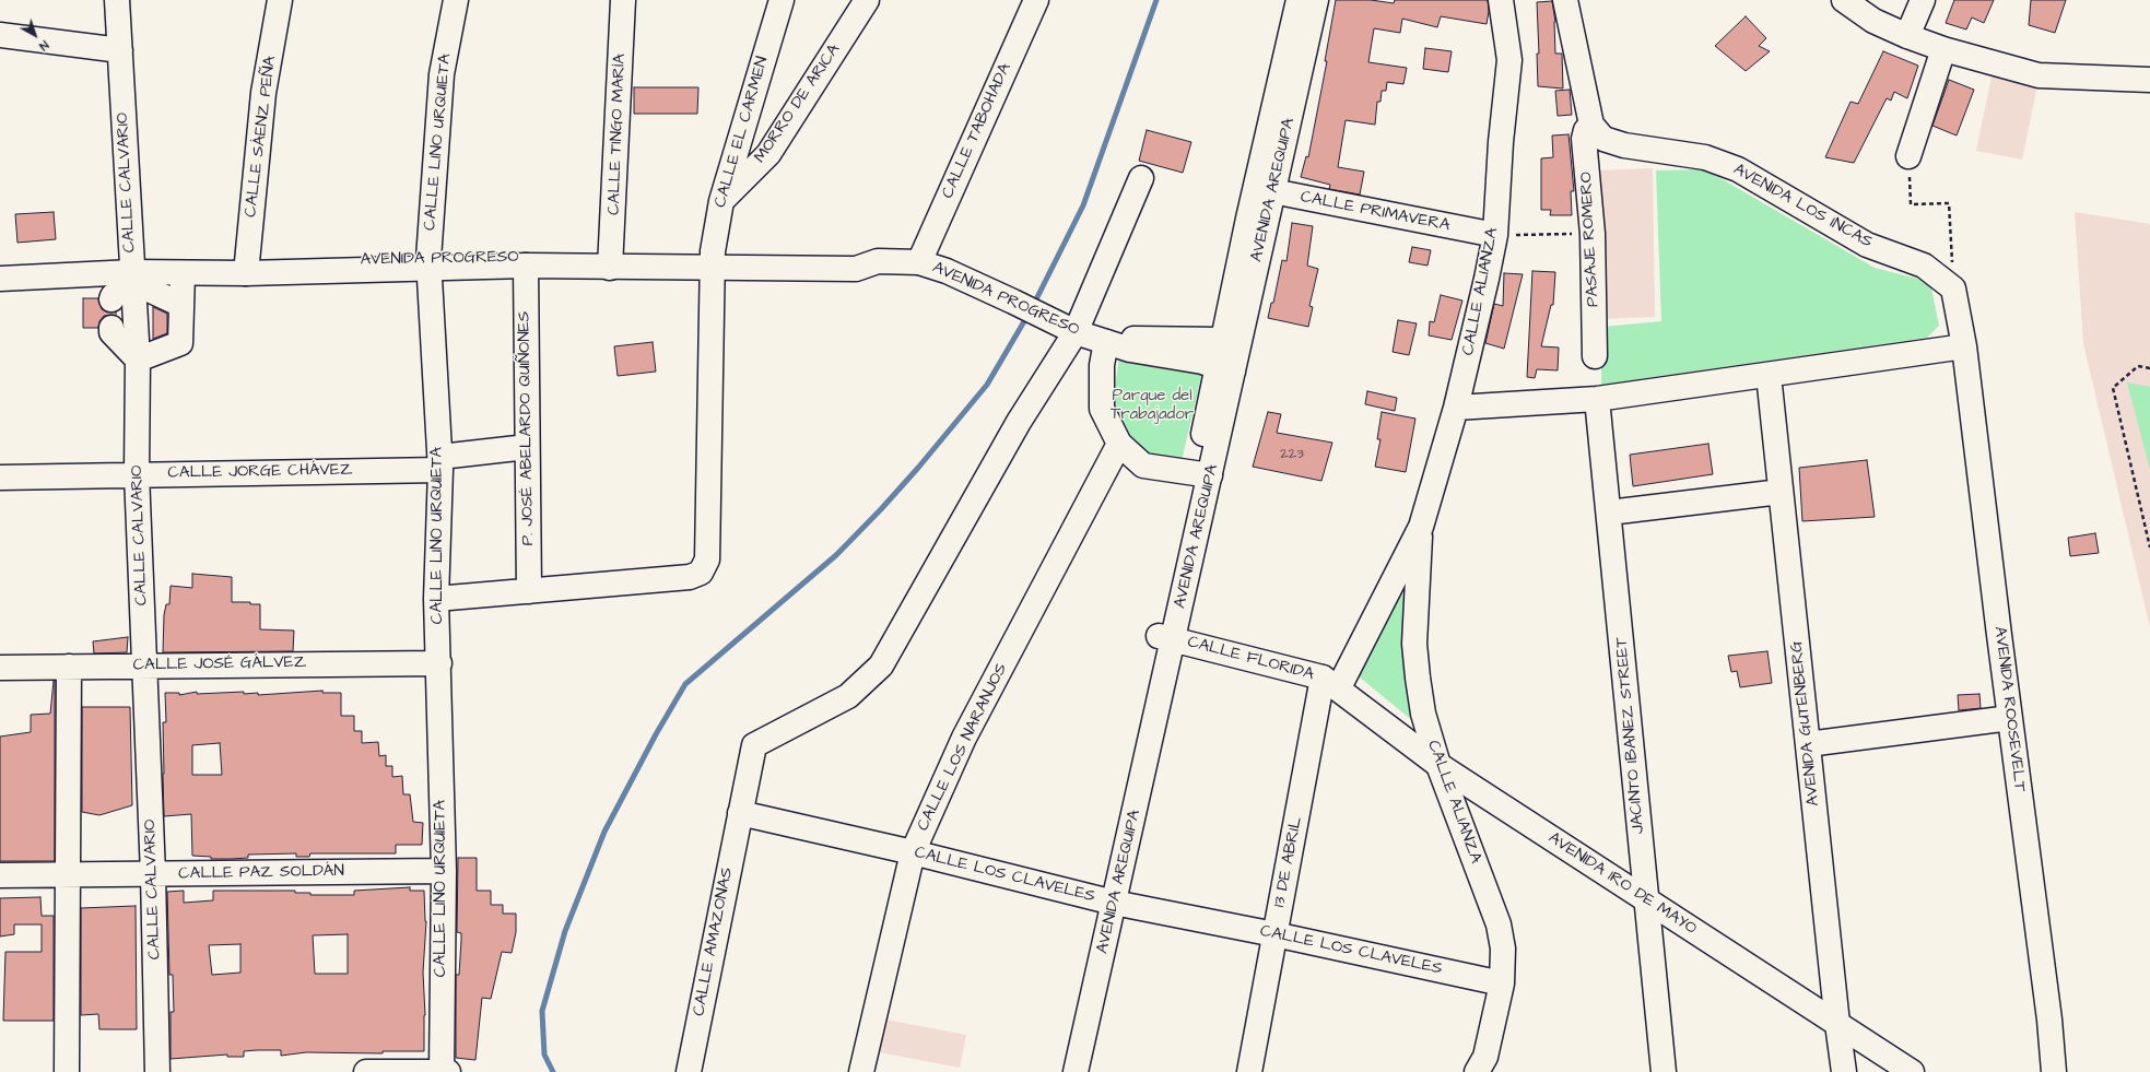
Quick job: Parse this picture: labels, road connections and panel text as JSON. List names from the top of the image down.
{
  "streets": {
    "street": [
      "MORRO DE ARICA",
      "CALLE TABOHADA",
      "CALLE EL CARMEN",
      "CALLE TINGO MARÍA",
      "CALLE SÁENZ PEÑA",
      "CALLE LINO URQUIETA",
      "CALLE CALVARIO",
      "AVENIDA AREQUIPA",
      "AVENIDA LOS INCAS",
      "CALLE PRIMAVERA",
      "PASAJE ROMERO",
      "AVENIDA PROGRESO",
      "CALLE ALIANZA",
      "P. JOSÉ ABELARDO QUIÑONES",
      "CALLE JORGE CHÁVEZ",
      "CALLE FLORIDA",
      "CALLE JOSÉ GÁLVEZ",
      "AVENIDA ROOSEVELT",
      "AVENIDA GUTENBERG",
      "JACINTO IBANEZ STREET",
      "CALLE LOS NARANJOS",
      "13 DE ABRIL",
      "CALLE PAZ SOLDÁN",
      "CALLE LOS CLAVELES",
      "AVENIDA 1RO DE MAYO",
      "CALLE AMAZONAS"
    ]
  },
  "crossings": [
    ["MORRO DE ARICA", "CALLE EL CARMEN"],
    ["CALLE TABOHADA", "AVENIDA PROGRESO"],
    ["CALLE EL CARMEN", "AVENIDA PROGRESO"],
    ["CALLE EL CARMEN", "P. JOSÉ ABELARDO QUIÑONES"],
    ["CALLE TINGO MARÍA", "AVENIDA PROGRESO"],
    ["CALLE SÁENZ PEÑA", "AVENIDA PROGRESO"],
    ["CALLE LINO URQUIETA", "AVENIDA PROGRESO"],
    ["CALLE LINO URQUIETA", "CALLE JORGE CHÁVEZ"],
    ["CALLE LINO URQUIETA", "CALLE JOSÉ GÁLVEZ"],
    ["CALLE LINO URQUIETA", "CALLE PAZ SOLDÁN"],
    ["CALLE CALVARIO", "AVENIDA PROGRESO"],
    ["CALLE CALVARIO", "CALLE JORGE CHÁVEZ"],
    ["CALLE CALVARIO", "CALLE JOSÉ GÁLVEZ"],
    ["CALLE CALVARIO", "CALLE PAZ SOLDÁN"],
    ["AVENIDA AREQUIPA", "CALLE PRIMAVERA"],
    ["AVENIDA AREQUIPA", "AVENIDA PROGRESO"],
    ["AVENIDA AREQUIPA", "CALLE FLORIDA"],
    ["AVENIDA AREQUIPA", "CALLE LOS CLAVELES"],
    ["AVENIDA LOS INCAS", "PASAJE ROMERO"],
    ["CALLE PRIMAVERA", "CALLE ALIANZA"],
    ["AVENIDA PROGRESO", "P. JOSÉ ABELARDO QUIÑONES"],
    ["AVENIDA PROGRESO", "CALLE AMAZONAS"],
    ["CALLE ALIANZA", "CALLE FLORIDA"],
    ["CALLE ALIANZA", "13 DE ABRIL"],
    ["CALLE ALIANZA", "CALLE LOS CLAVELES"],
    ["CALLE ALIANZA", "AVENIDA 1RO DE MAYO"],
    ["P. JOSÉ ABELARDO QUIÑONES", "CALLE JORGE CHÁVEZ"],
    ["CALLE FLORIDA", "13 DE ABRIL"],
    ["CALLE FLORIDA", "AVENIDA 1RO DE MAYO"],
    ["AVENIDA GUTENBERG", "AVENIDA 1RO DE MAYO"],
    ["JACINTO IBANEZ STREET", "AVENIDA 1RO DE MAYO"],
    ["CALLE LOS NARANJOS", "CALLE LOS CLAVELES"],
    ["13 DE ABRIL", "CALLE LOS CLAVELES"],
    ["13 DE ABRIL", "AVENIDA 1RO DE MAYO"],
    ["CALLE LOS CLAVELES", "CALLE AMAZONAS"]
  ],
  "parks": ["Parque del Trabajador"],
  "house_numbers": ["223"],
  "north": "bottom right"
}
